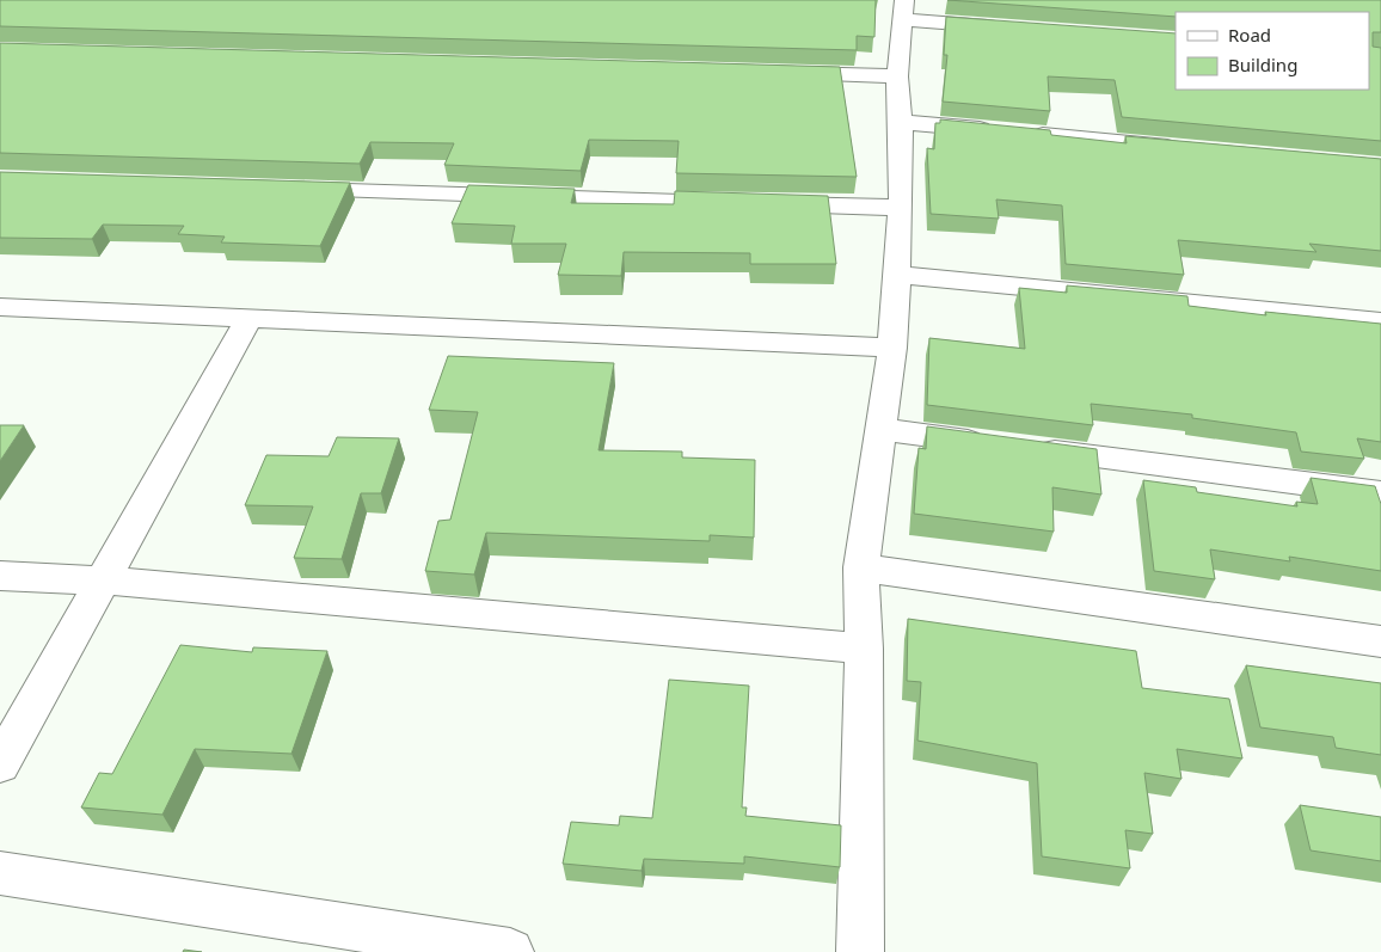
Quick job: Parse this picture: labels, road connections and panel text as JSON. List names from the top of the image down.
{
  "legend": ["Road", "Building"]
}
